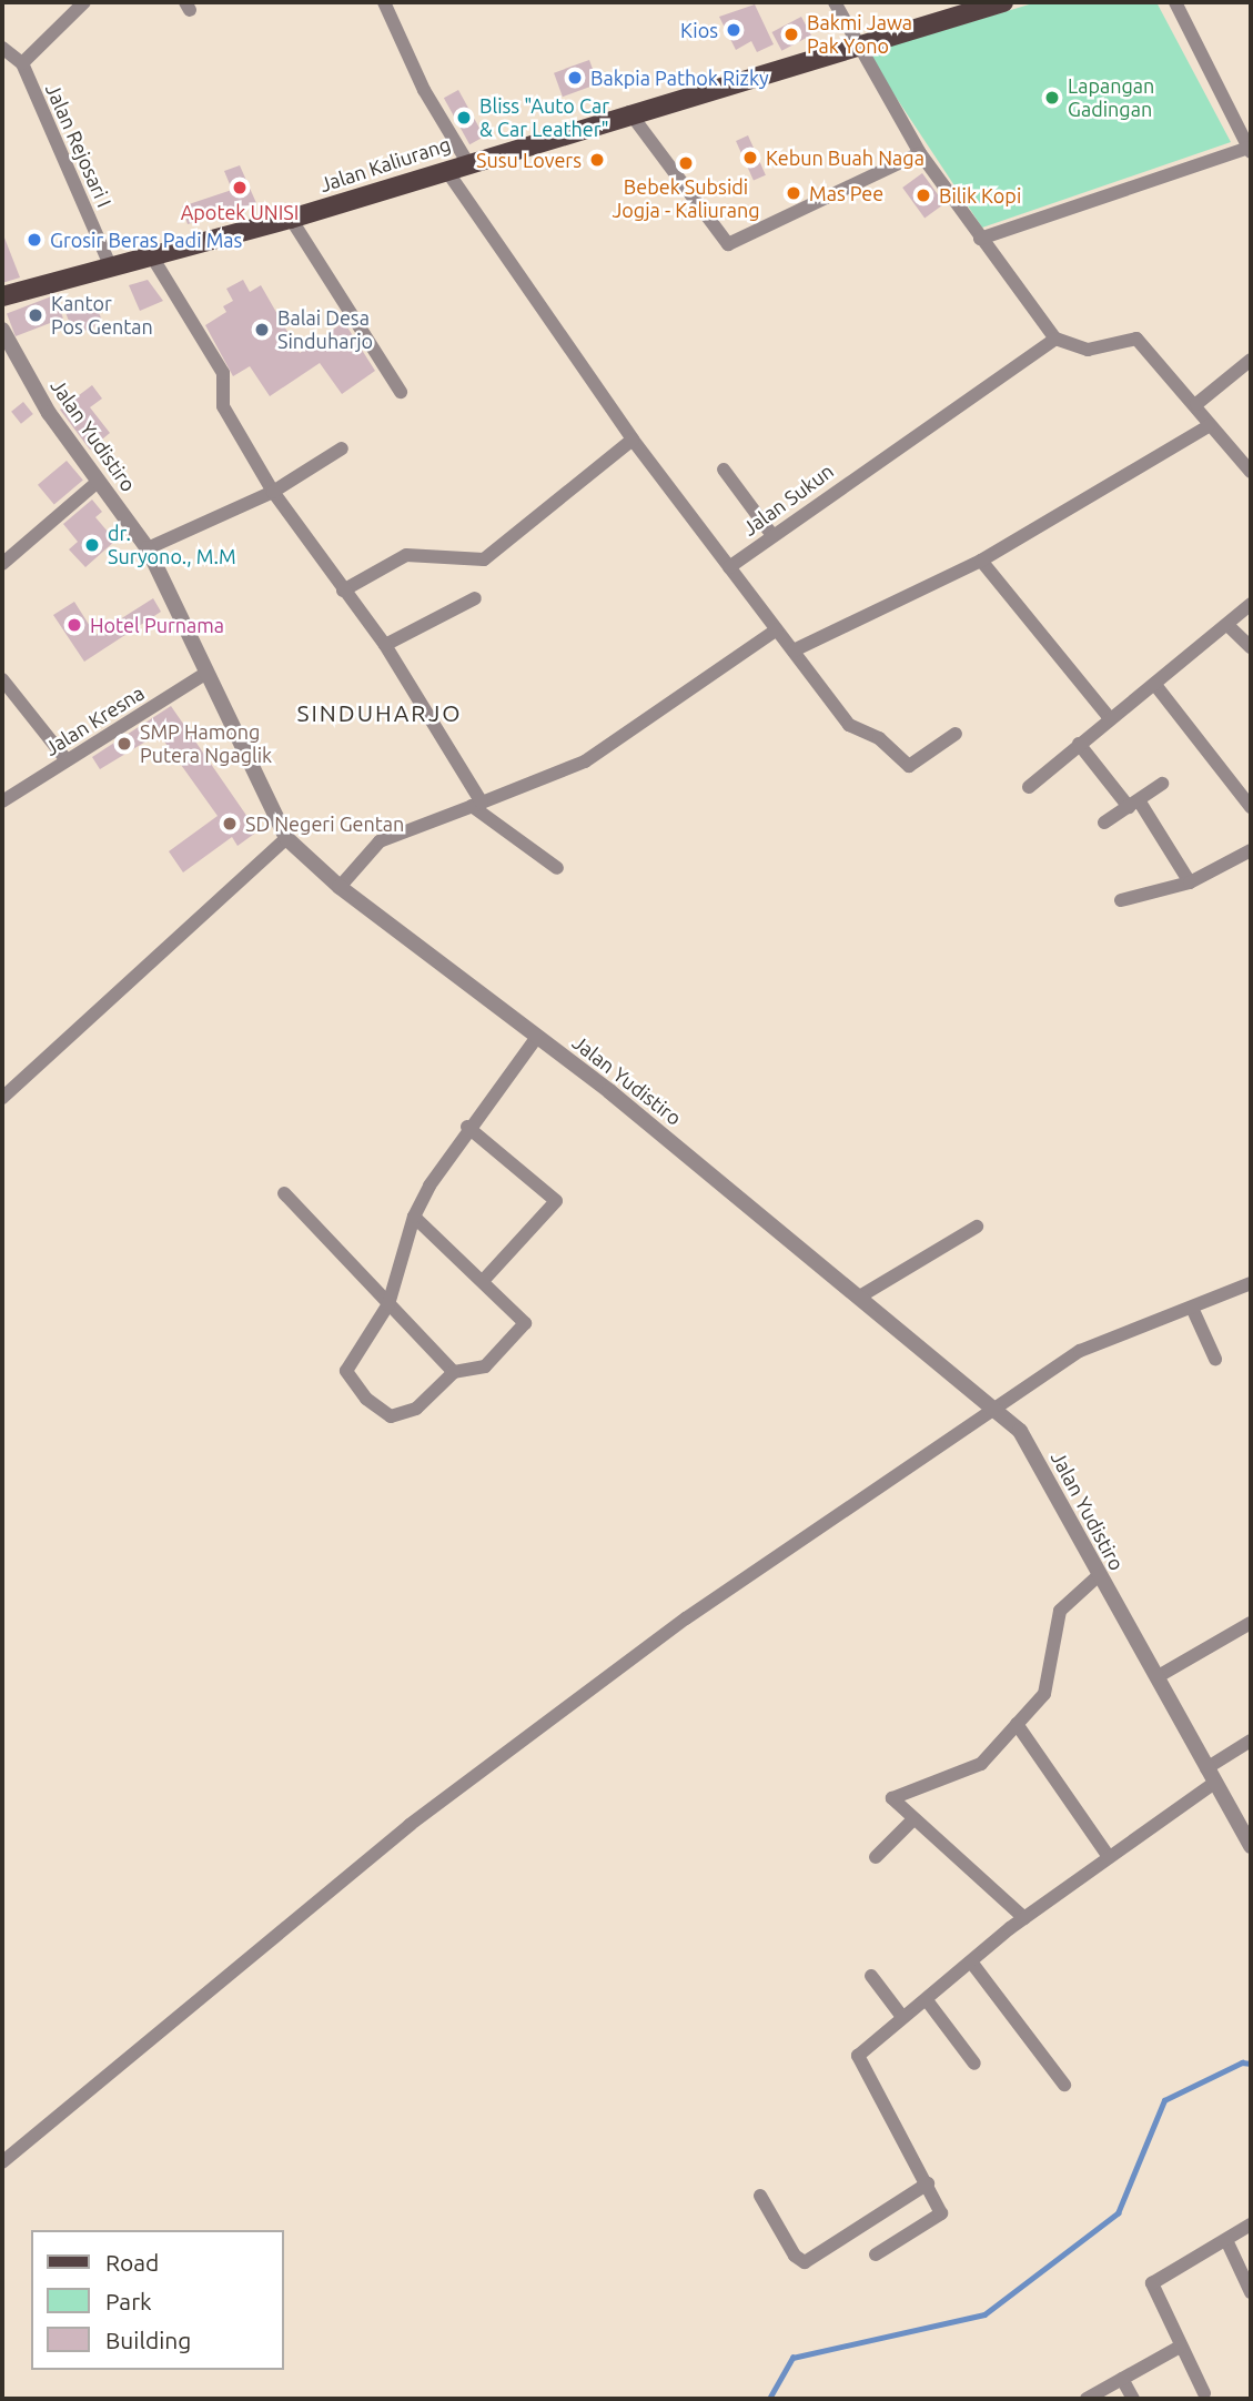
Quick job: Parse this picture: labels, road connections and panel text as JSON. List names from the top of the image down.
{
  "streets": {
    "main road": ["Jalan Kaliurang"],
    "street": [
      "Jalan Rejosari I",
      "Jalan Yudistiro",
      "Jalan Sukun",
      "Jalan Kresna"
    ]
  },
  "crossings": [
    ["Jalan Rejosari I", "Jalan Kaliurang"],
    ["Jalan Yudistiro", "Jalan Kresna"]
  ],
  "districts": ["SINDUHARJO"],
  "places": [
    "Kios",
    "Bakmi Jawa Pak Yono",
    "Bakpia Pathok Rizky",
    "Lapangan Gadingan",
    "Bliss \"Auto Car & Car Leather\"",
    "Kebun Buah Naga",
    "Susu Lovers",
    "Bebek Subsidi Jogja - Kaliurang",
    "Apotek UNISI",
    "Mas Pee",
    "Bilik Kopi",
    "Grosir Beras Padi Mas",
    "Kantor Pos Gentan",
    "Balai Desa Sinduharjo",
    "dr. Suryono., M.M",
    "Hotel Purnama",
    "SMP Hamong Putera Ngaglik",
    "SD Negeri Gentan"
  ],
  "legend": ["Road", "Park", "Building"]
}
